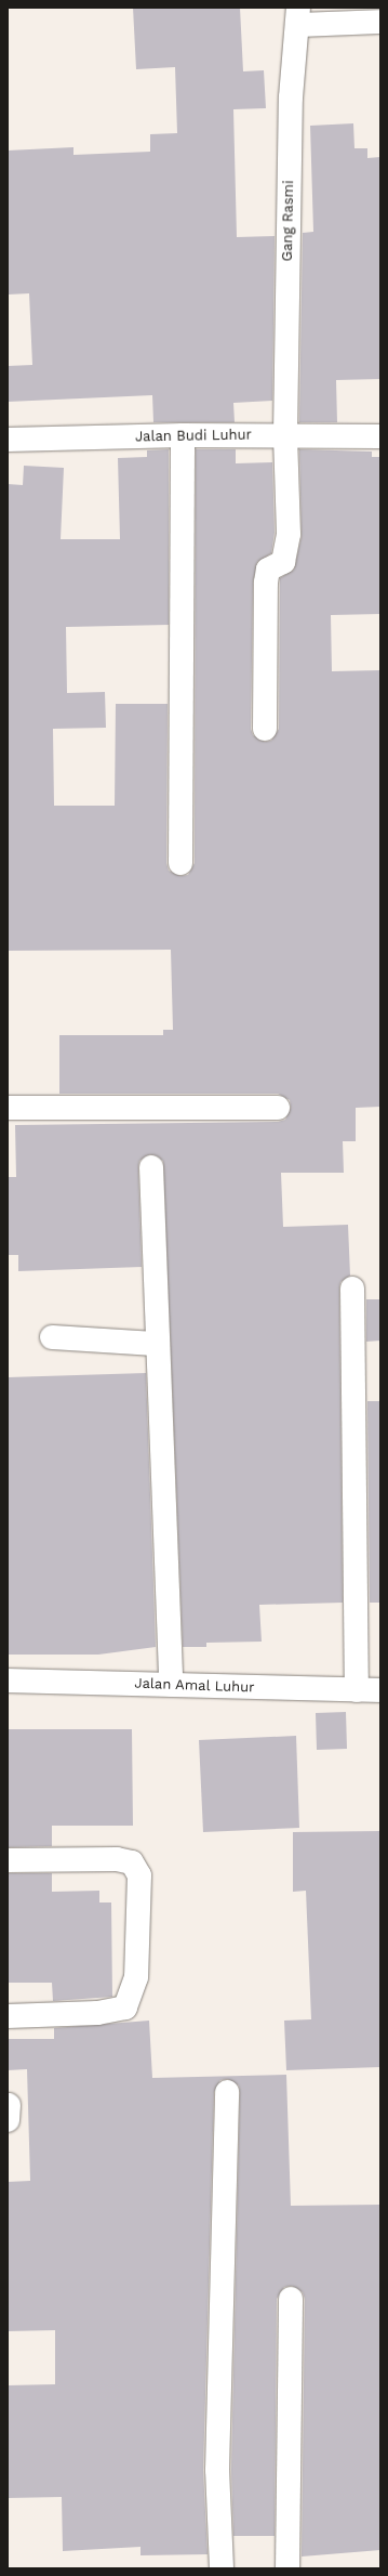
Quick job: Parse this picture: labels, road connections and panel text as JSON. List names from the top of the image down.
{
  "streets": {
    "street": ["Gang Rasmi", "Jalan Budi Luhur", "Jalan Amal Luhur"]
  },
  "crossings": [
    ["Gang Rasmi", "Jalan Budi Luhur"]
  ]
}
